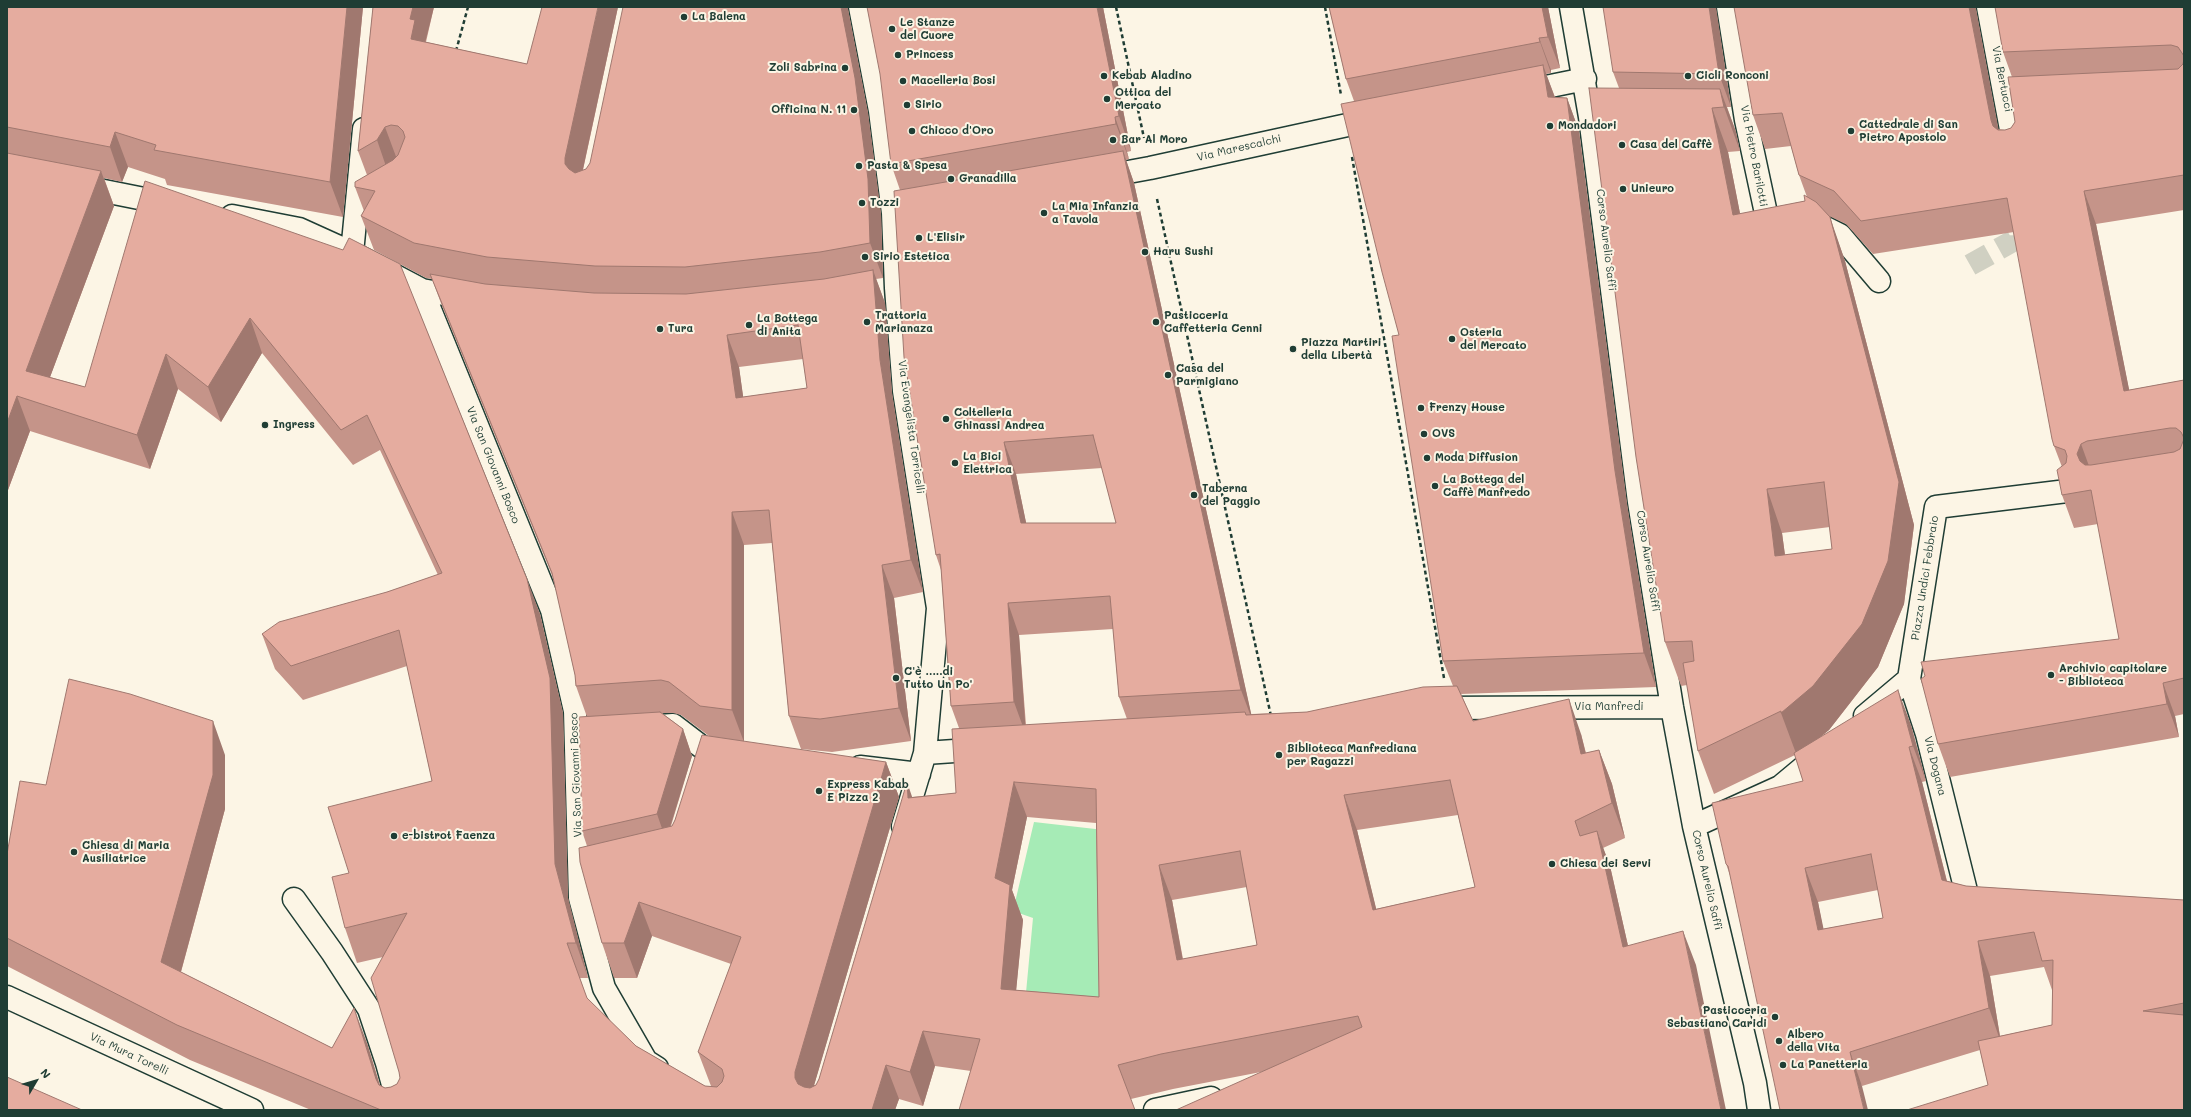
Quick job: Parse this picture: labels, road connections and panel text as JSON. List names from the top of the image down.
{
  "streets": {
    "street": [
      "Via Bertucci",
      "Via Marescalchi",
      "Via Pietro Barilotti",
      "Corso Aurelio Saffi",
      "Via Evangelista Torricelli",
      "Via San Giovanni Bosco",
      "Piazza Undici Febbraio",
      "Via Manfredi",
      "Via Dogana",
      "Via Mura Torelli"
    ]
  },
  "crossings": [
    ["Corso Aurelio Saffi", "Via Manfredi"],
    ["Piazza Undici Febbraio", "Via Dogana"]
  ],
  "places": [
    "La Balena",
    "Le Stanze del Cuore",
    "Princess",
    "Zoli Sabrina",
    "Kebab Aladino",
    "Cicli Ronconi",
    "Macelleria Bosi",
    "Ottica del Mercato",
    "Sirio",
    "Officina N. 11",
    "Mondadori",
    "Chicco d'Oro",
    "Cattedrale di San Pietro Apostolo",
    "Bar Al Moro",
    "Casa del Caffè",
    "Pasta & Spesa",
    "Granadilla",
    "Unieuro",
    "Tozzi",
    "La Mia Infanzia a Tavola",
    "L'Elisir",
    "Haru Sushi",
    "Sirio Estetica",
    "Trattoria Marianaza",
    "Pasticceria Caffetteria Cenni",
    "La Bottega di Anita",
    "Tura",
    "Osteria del Mercato",
    "Piazza Martiri della Libertà",
    "Casa del Parmigiano",
    "Frenzy House",
    "Coltelleria Ghinassi Andrea",
    "Ingress",
    "OVS",
    "Moda Diffusion",
    "La Bici Elettrica",
    "La Bottega del Caffè Manfredo",
    "Taberna del Paggio",
    "Archivio capitolare - Biblioteca",
    "C'è .....di Tutto Un Po'",
    "Biblioteca Manfrediana per Ragazzi",
    "Express Kabab E Pizza 2",
    "e-bistrot Faenza",
    "Chiesa di Maria Ausiliatrice",
    "Chiesa dei Servi",
    "Pasticceria Sebastiano Caridi",
    "Albero della Vita",
    "La Panetteria"
  ],
  "north": "top right"
}
